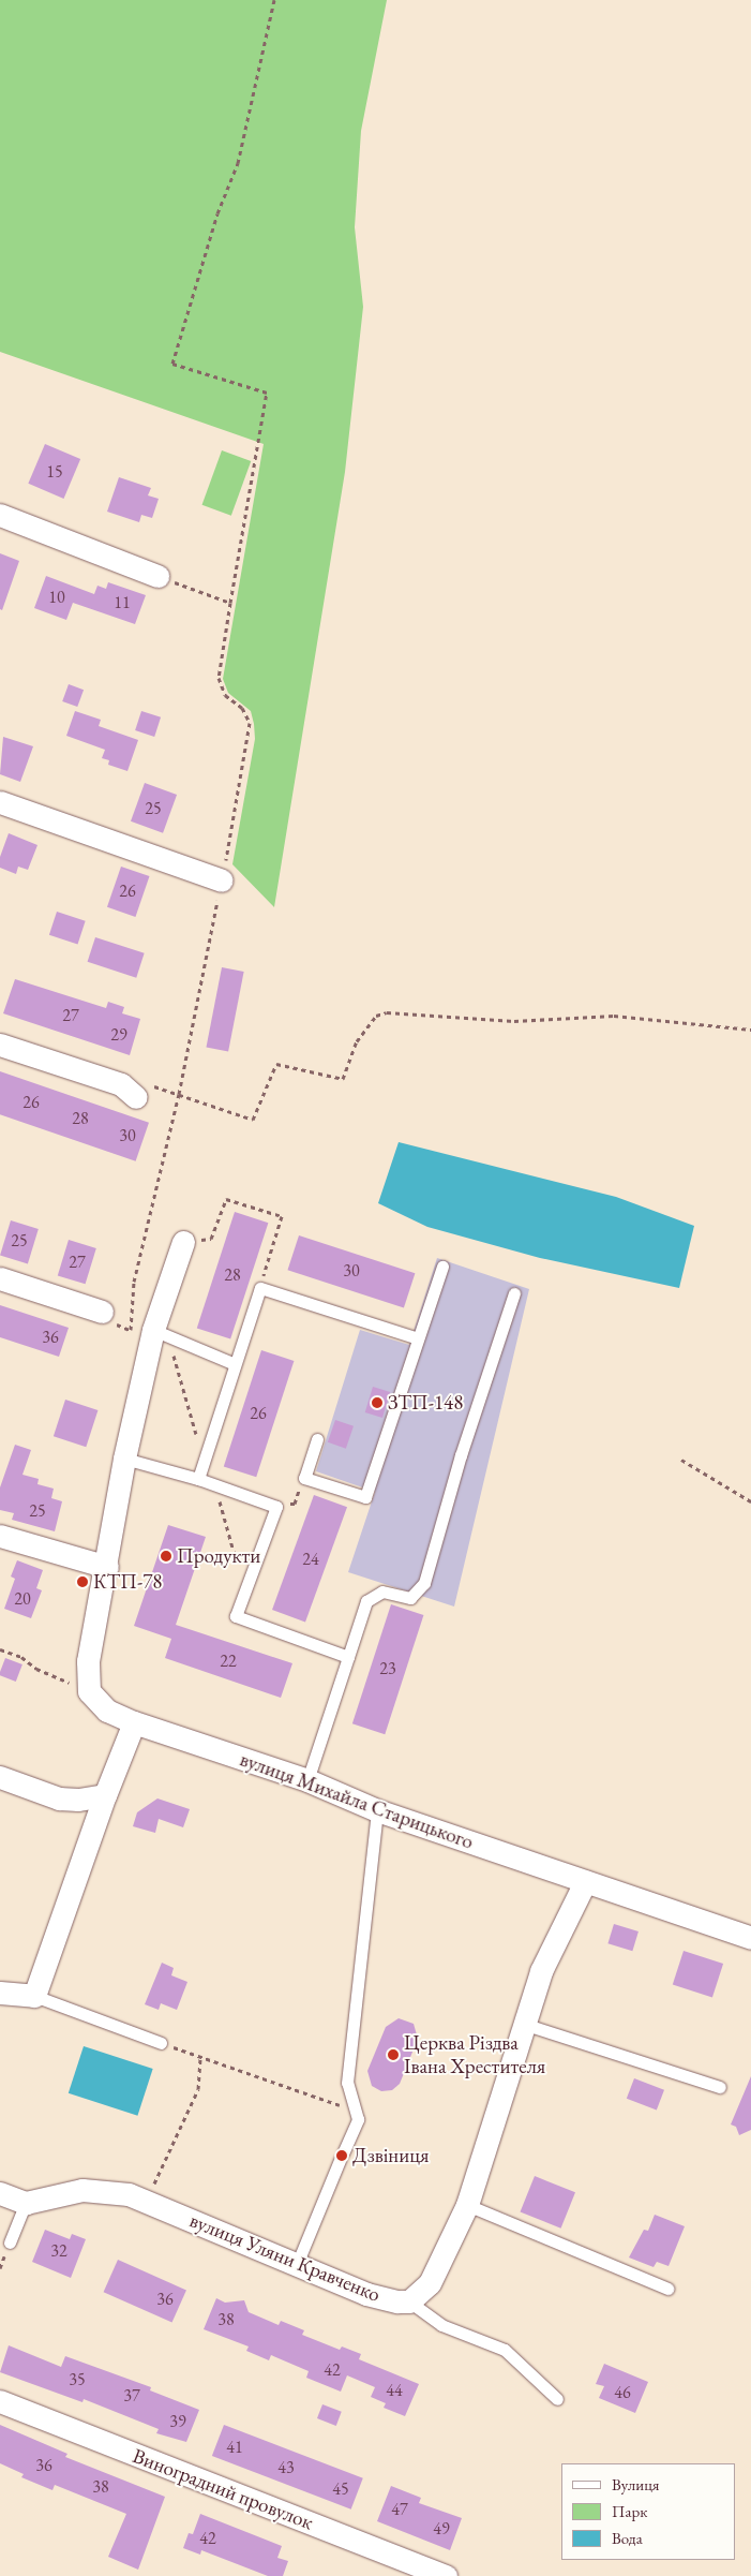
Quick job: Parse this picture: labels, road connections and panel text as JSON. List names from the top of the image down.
{
  "streets": {
    "street": ["вулиця Михайла Старицького", "вулиця Уляни Кравченко", "Виноградний провулок"]
  },
  "crossings": [
    ["вулиця Михайла Старицького", "вулиця Уляни Кравченко"]
  ],
  "places": [
    "ЗТП-148",
    "Продукти",
    "КТП-78",
    "Церква Різдва Івана Хрестителя",
    "Дзвіниця"
  ],
  "house_numbers": [
    "15",
    "10",
    "11",
    "25",
    "26",
    "27",
    "29",
    "26",
    "28",
    "30",
    "25",
    "27",
    "30",
    "28",
    "36",
    "26",
    "25",
    "24",
    "20",
    "22",
    "23",
    "32",
    "36",
    "38",
    "42",
    "35",
    "44",
    "46",
    "37",
    "39",
    "41",
    "36",
    "43",
    "38",
    "45",
    "47",
    "49",
    "42"
  ],
  "legend": ["Вулиця", "Парк", "Вода"]
}
